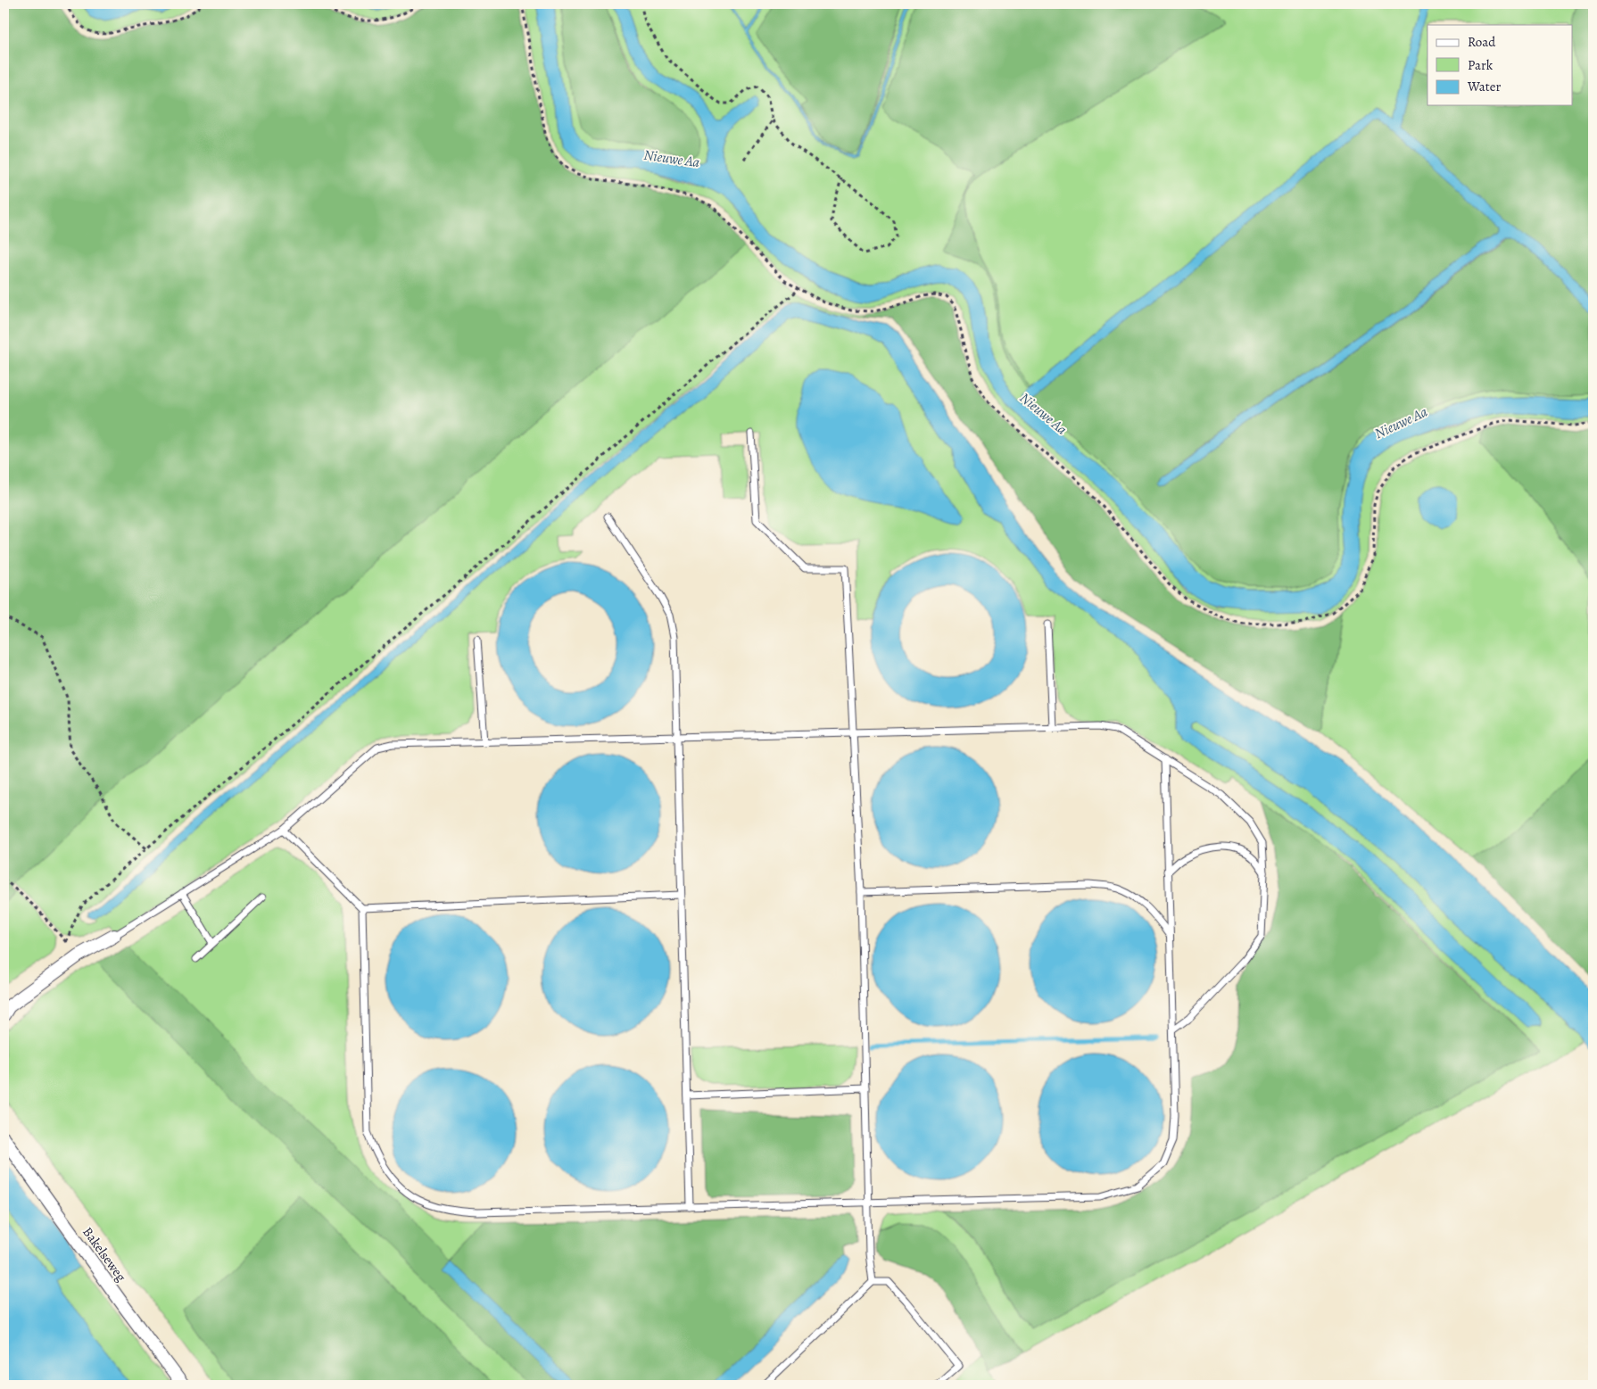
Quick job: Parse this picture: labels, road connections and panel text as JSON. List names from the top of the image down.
{
  "streets": {
    "street": ["Bakelseweg"]
  },
  "water": ["Nieuwe Aa"],
  "legend": ["Road", "Park", "Water"]
}
